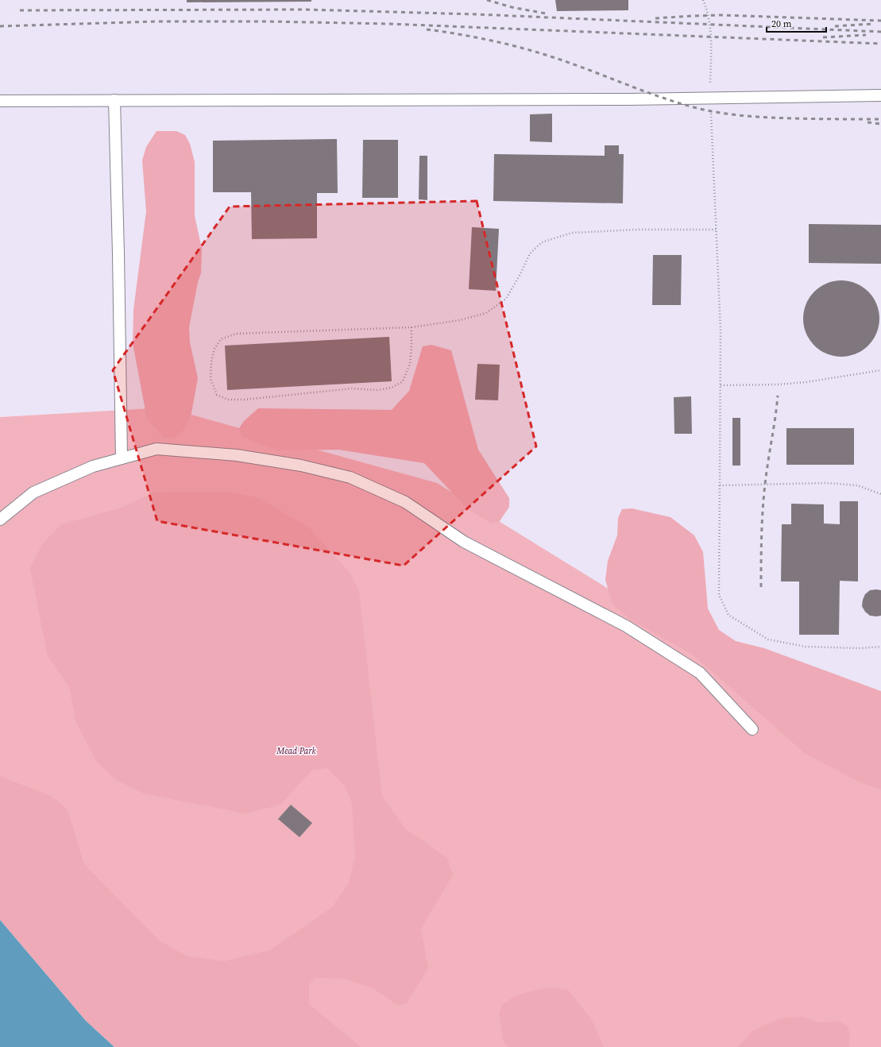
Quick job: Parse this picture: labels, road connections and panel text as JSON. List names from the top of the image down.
{
  "parks": ["Mead Park"],
  "scale_bar": "20 m"
}
